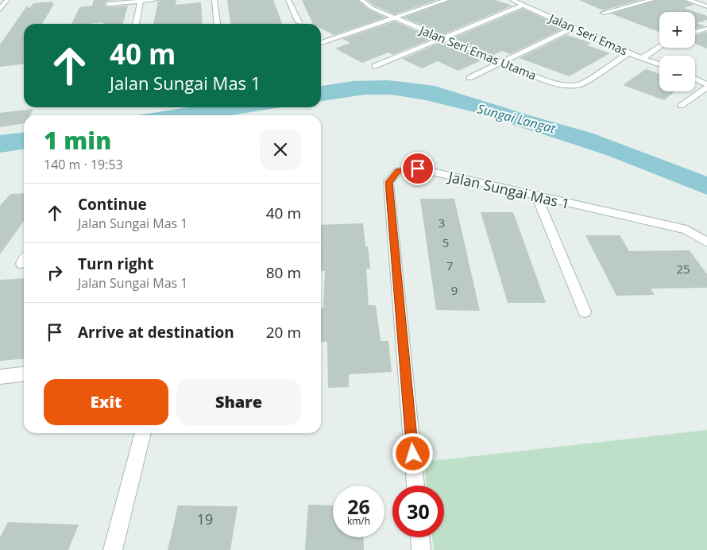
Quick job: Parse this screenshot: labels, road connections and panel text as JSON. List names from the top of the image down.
{
  "streets": {
    "street": ["Jalan Seri Emas", "Jalan Seri Emas Utama", "Jalan Sungai Mas 1"]
  },
  "crossings": [
    ["Jalan Seri Emas", "Jalan Seri Emas Utama"]
  ],
  "water": ["Sungai Langat"],
  "house_numbers": [
    "3",
    "5",
    "7",
    "25",
    "9",
    "19"
  ],
  "page": {
    "map_buttons": ["+", "−"],
    "turn": ["40 m", "Jalan Sungai Mas 1"],
    "heading": ["1 min", "140 m · 19:53"],
    "list": [
      {
        "name": "Continue",
        "note": "Jalan Sungai Mas 1",
        "value": "40 m"
      },
      {
        "name": "Turn right",
        "note": "Jalan Sungai Mas 1",
        "value": "80 m"
      },
      {
        "name": "Arrive at destination",
        "value": "20 m"
      }
    ],
    "buttons": ["Exit", "Share"],
    "speed": "26 km/h",
    "limit": "30"
  }
}
